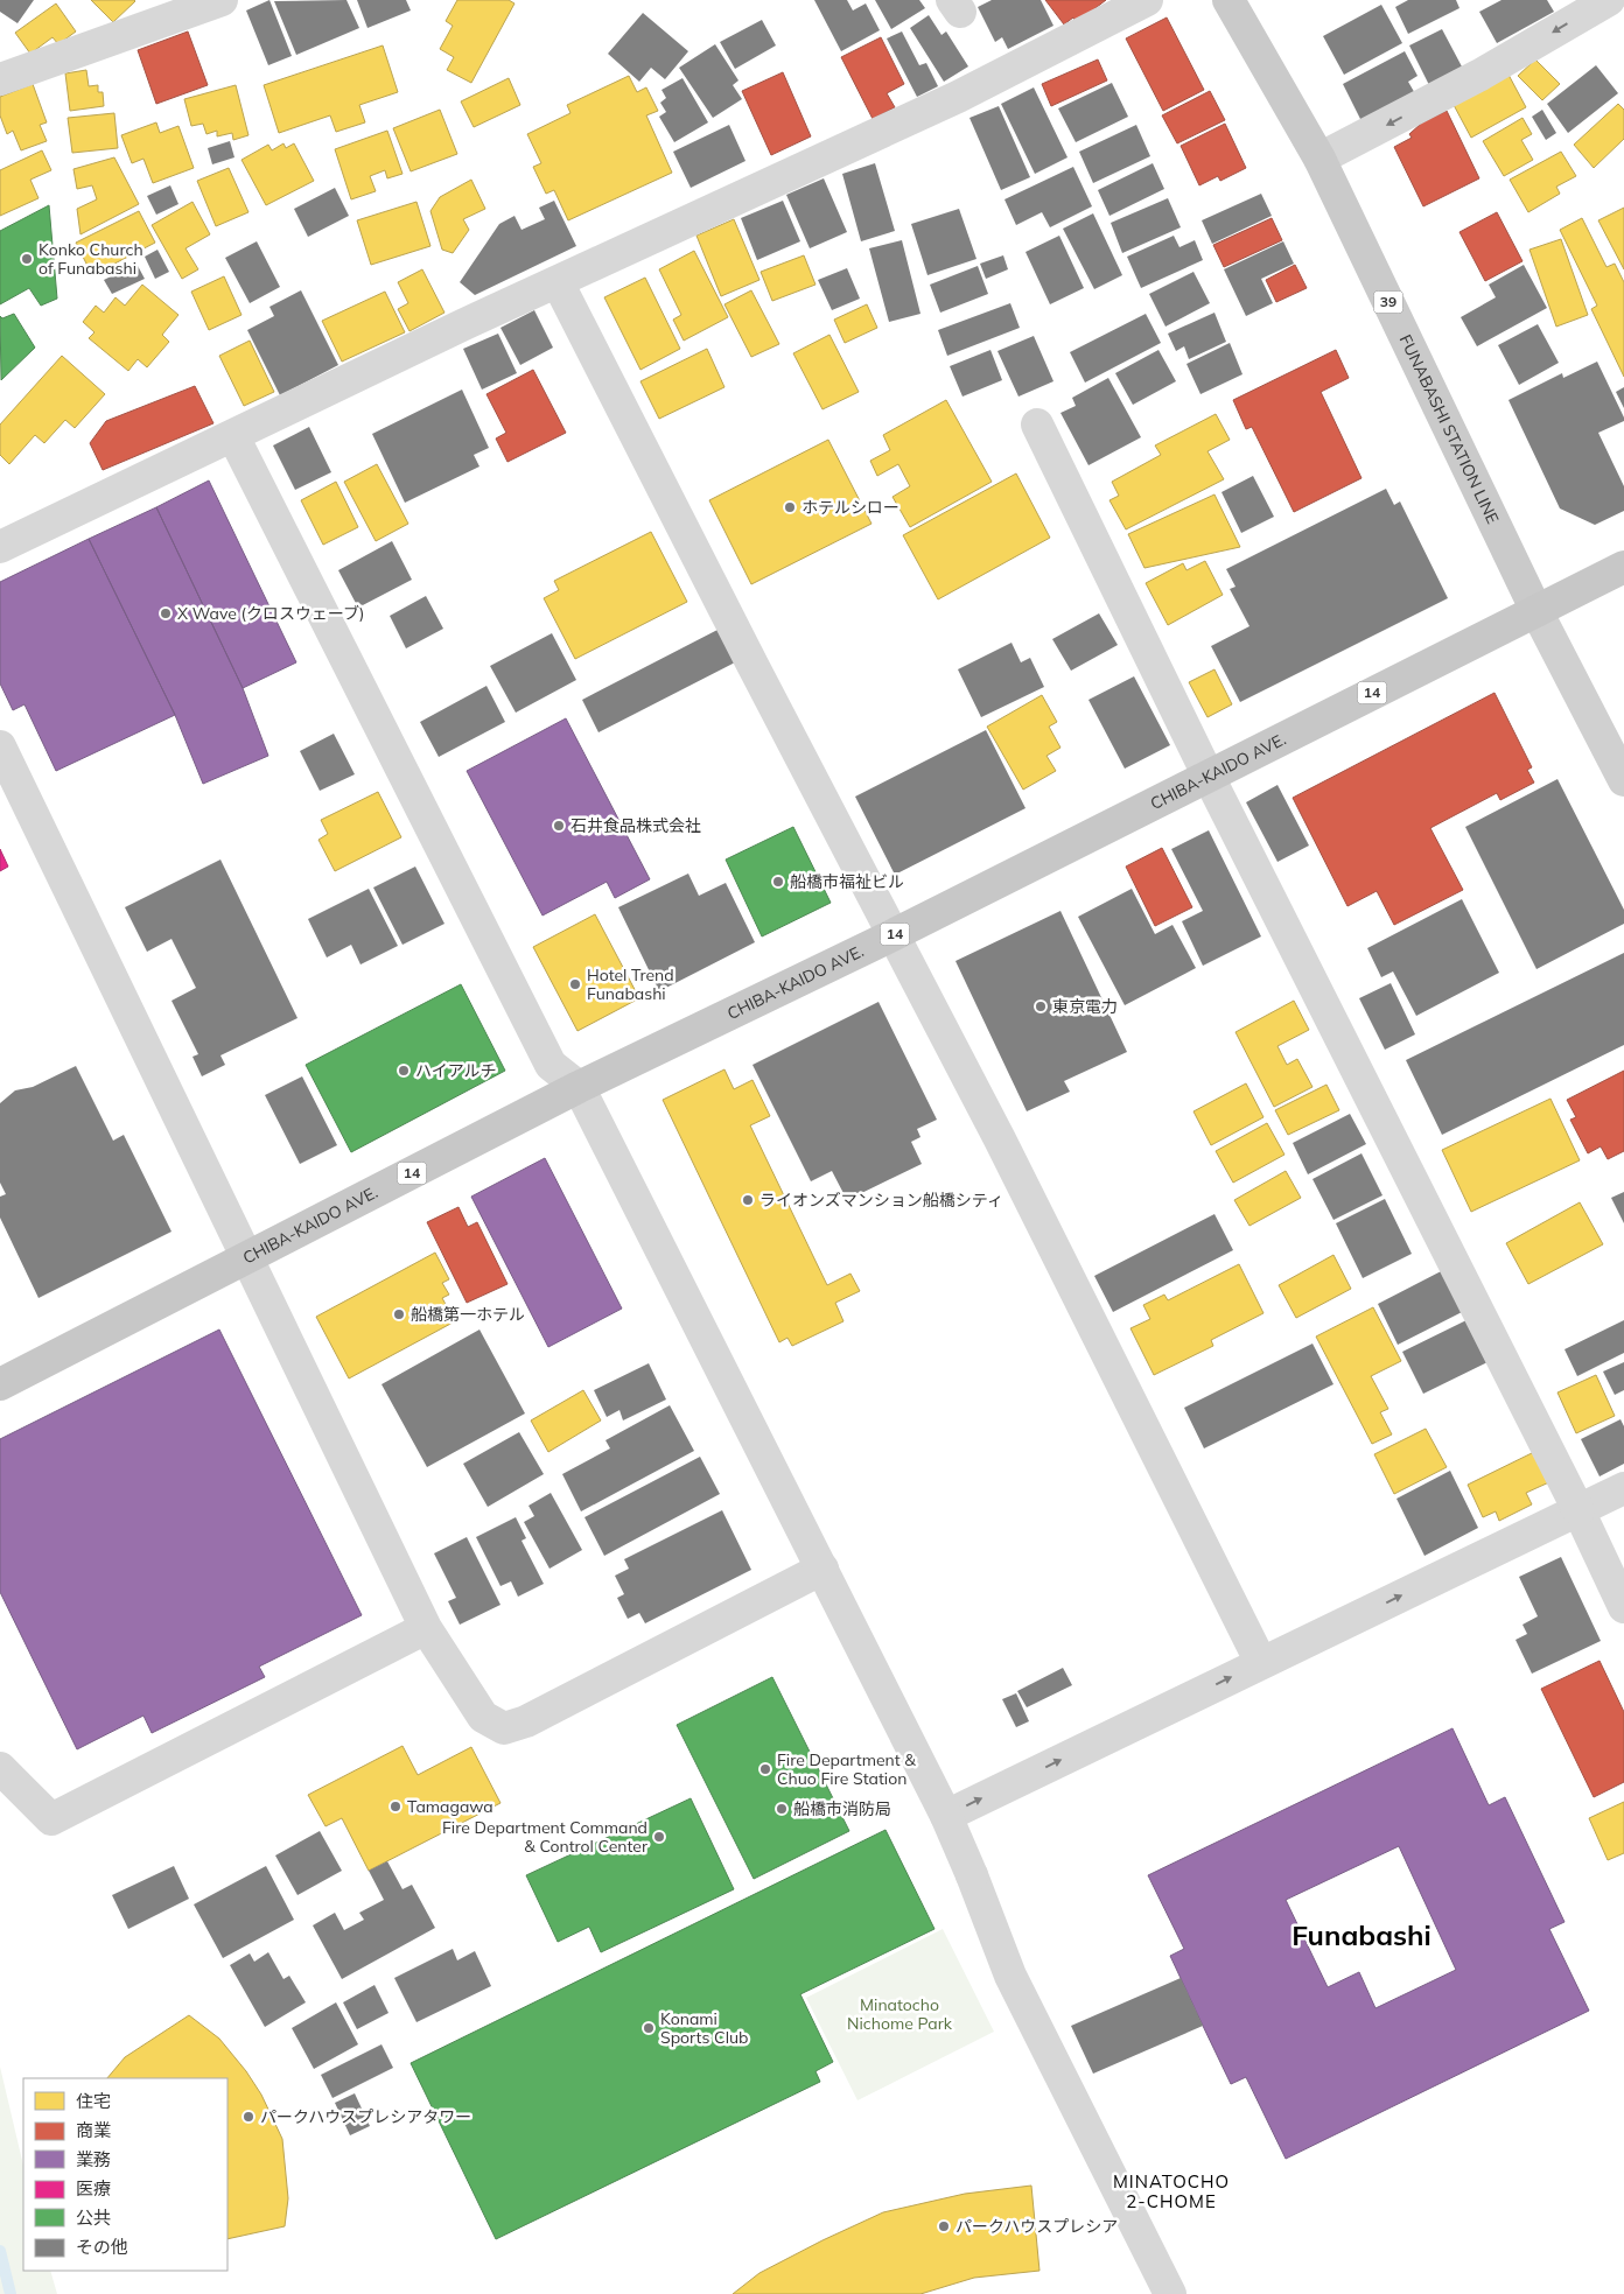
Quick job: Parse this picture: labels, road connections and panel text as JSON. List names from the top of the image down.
{
  "streets": {
    "highway": ["14", "CHIBA-KAIDO AVE."],
    "main road": ["39", "FUNABASHI STATION LINE"]
  },
  "crossings": [
    ["FUNABASHI STATION LINE", "CHIBA-KAIDO AVE."]
  ],
  "districts": ["Funabashi", "MINATOCHO 2-CHOME"],
  "parks": ["Minatocho Nichome Park"],
  "places": [
    "Konko Church of Funabashi",
    "ホテルシロー",
    "X Wave (クロスウェーブ)",
    "石井食品株式会社",
    "船橋市福祉ビル",
    "Hotel Trend Funabashi",
    "東京電力",
    "ハイアルチ",
    "ライオンズマンション船橋シティ",
    "船橋第一ホテル",
    "Fire Department & Chuo Fire Station",
    "Tamagawa",
    "船橋市消防局",
    "Fire Department Command & Control Center",
    "Konami Sports Club",
    "パークハウスプレシアタワー",
    "パークハウスプレシア"
  ],
  "legend": [
    "住宅",
    "商業",
    "業務",
    "医療",
    "公共",
    "その他"
  ]
}
